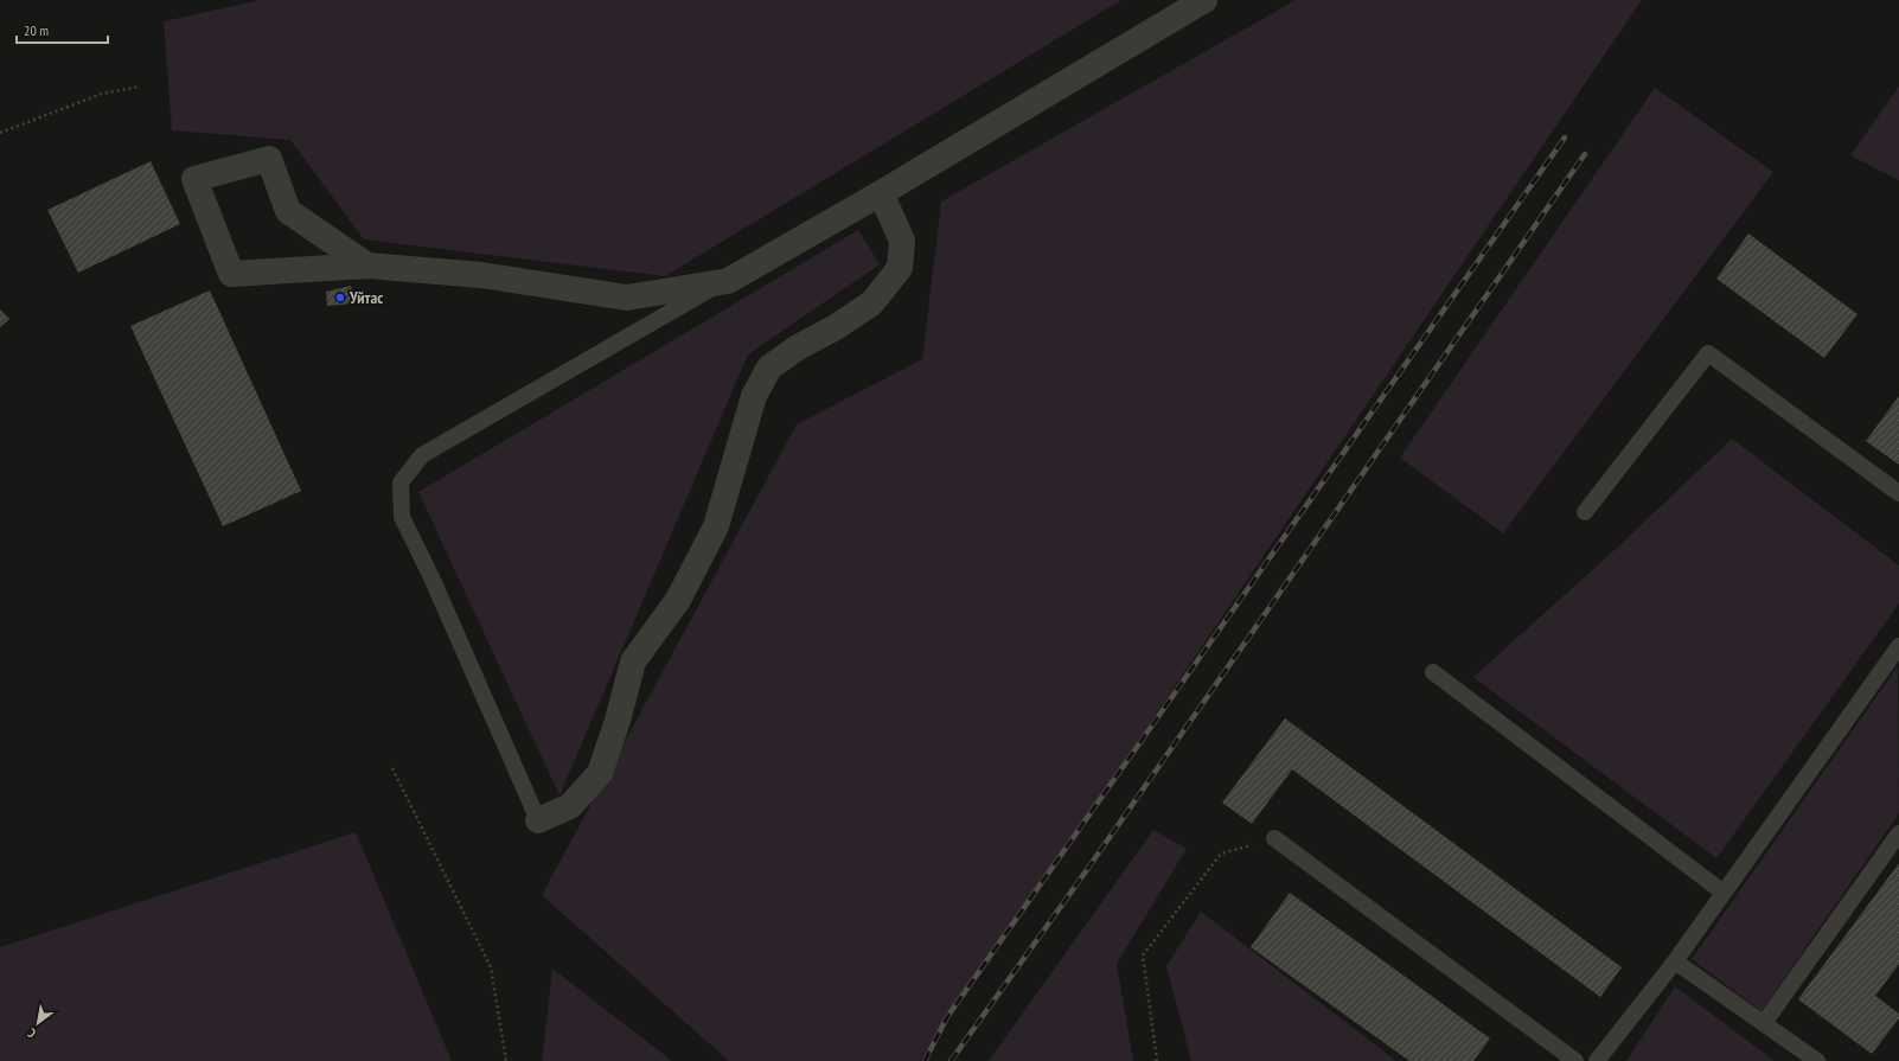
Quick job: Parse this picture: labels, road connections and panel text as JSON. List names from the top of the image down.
{
  "places": ["Уйтас"],
  "scale_bar": "20 m",
  "north": "bottom left"
}
